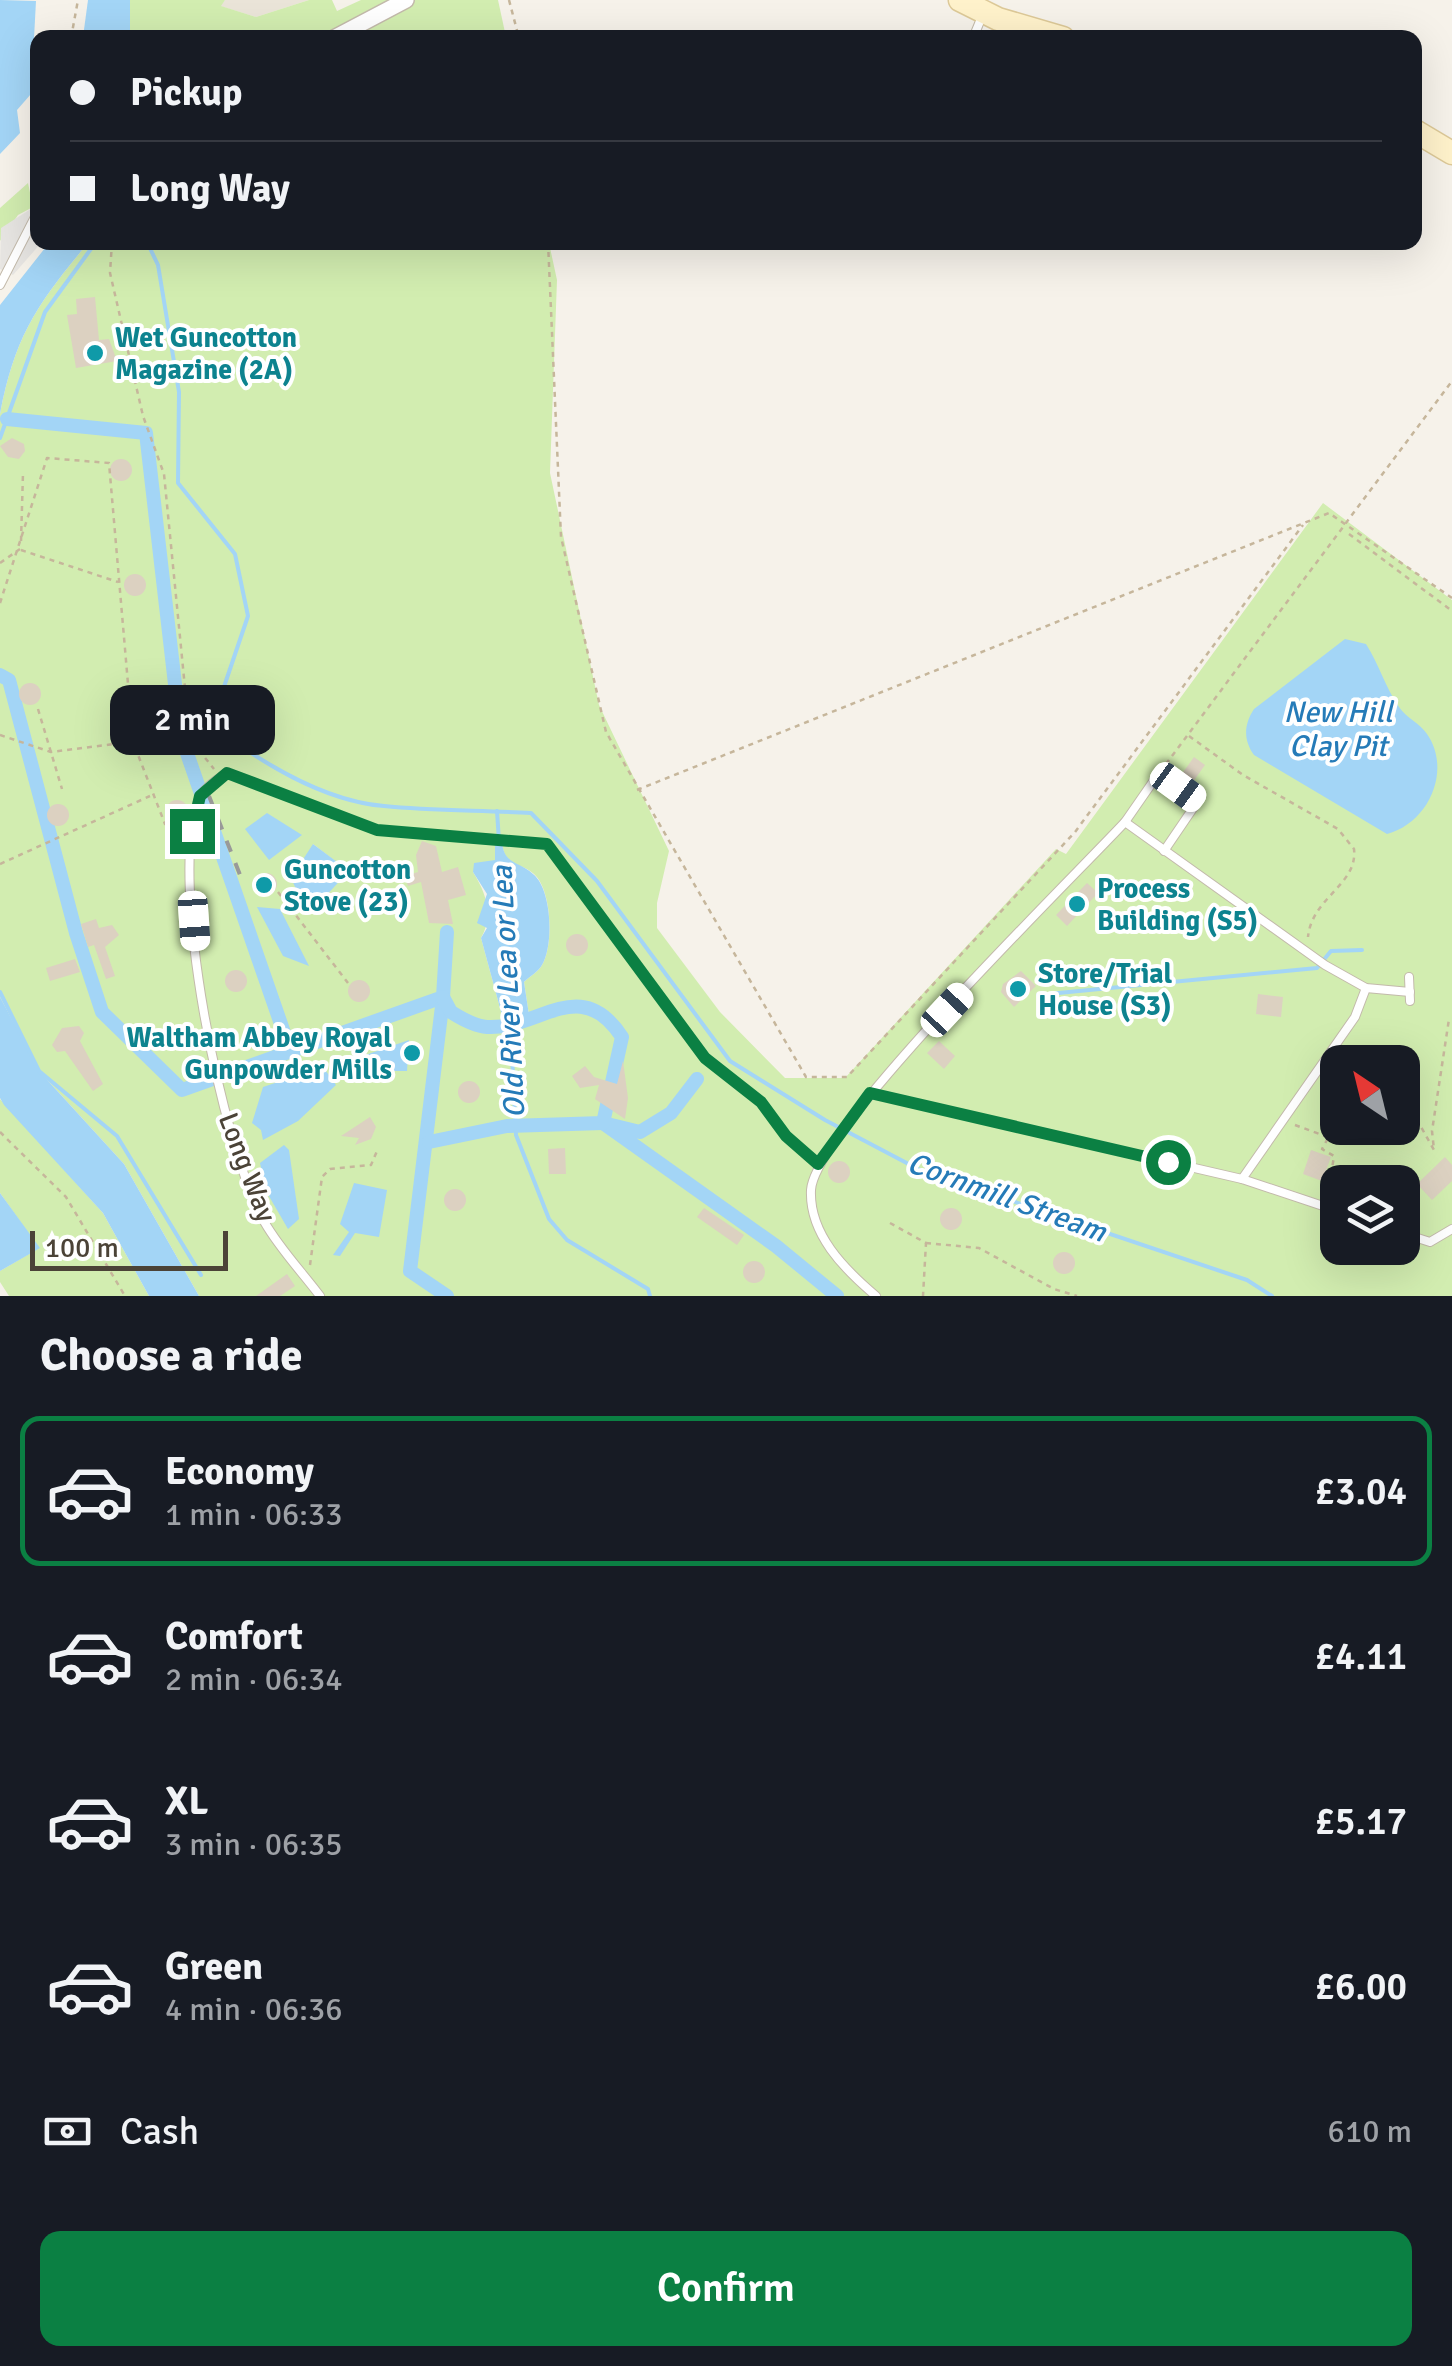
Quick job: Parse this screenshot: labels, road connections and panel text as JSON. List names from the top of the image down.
{
  "streets": {
    "lane": ["Long Way"]
  },
  "water": ["New Hill Clay Pit", "Old River Lea or Lea", "Cornmill Stream"],
  "places": [
    "Wet Guncotton Magazine (2A)",
    "Guncotton Stove (23)",
    "Process Building (S5)",
    "Store/Trial House (S3)",
    "Waltham Abbey Royal Gunpowder Mills"
  ],
  "scale_bar": "100 m",
  "north": "top left",
  "page": {
    "banner": ["Pickup", "Long Way"],
    "bubble": "2 min",
    "scale": "100 m",
    "heading": "Choose a ride",
    "list": [
      {
        "name": "Economy",
        "note": "1 min · 06:33",
        "value": "£3.04"
      },
      {
        "name": "Comfort",
        "note": "2 min · 06:34",
        "value": "£4.11"
      },
      {
        "name": "XL",
        "note": "3 min · 06:35",
        "value": "£5.17"
      },
      {
        "name": "Green",
        "note": "4 min · 06:36",
        "value": "£6.00"
      }
    ],
    "pay": ["Cash", "610 m"],
    "buttons": "Confirm"
  }
}
